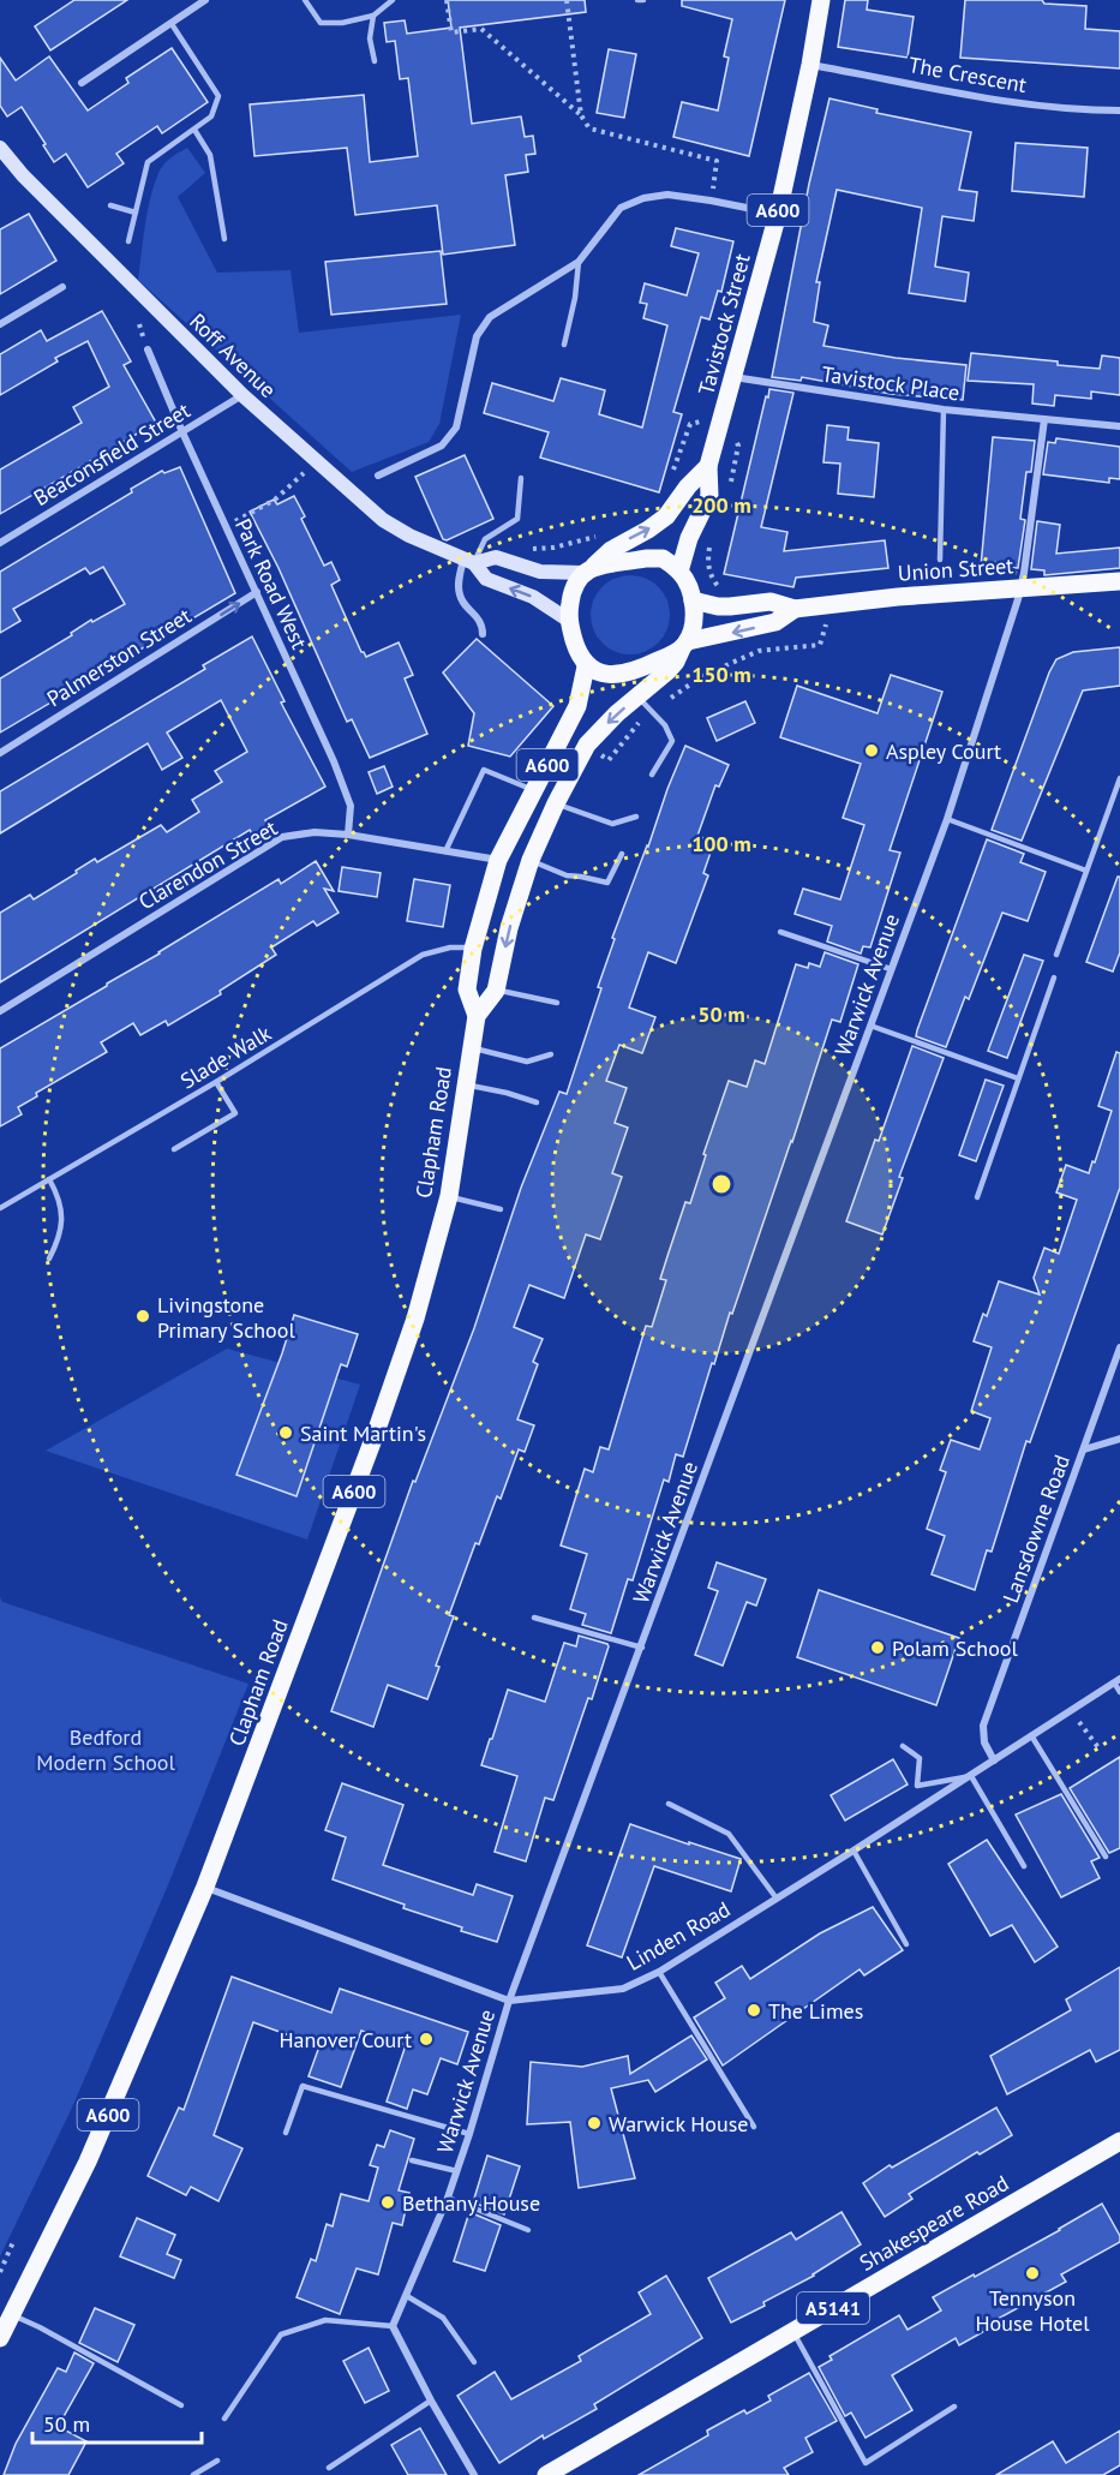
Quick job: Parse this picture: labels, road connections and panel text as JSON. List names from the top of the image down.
{
  "streets": {
    "main road": [
      "A600",
      "Tavistock Street",
      "Union Street",
      "Clapham Road",
      "Shakespeare Road",
      "A5141"
    ],
    "street": [
      "The Crescent",
      "Roff Avenue",
      "Tavistock Place",
      "Beaconsfield Street",
      "Park Road West",
      "Palmerston Street",
      "Clarendon Street",
      "Warwick Avenue",
      "Lansdowne Road",
      "Linden Road"
    ],
    "lane": ["Slade Walk"]
  },
  "crossings": [
    ["The Crescent", "Tavistock Street"],
    ["A600", "Tavistock Street"],
    ["A600", "Roff Avenue"],
    ["A600", "Union Street"],
    ["A600", "Clapham Road"],
    ["Tavistock Street", "Roff Avenue"],
    ["Tavistock Street", "Tavistock Place"],
    ["Tavistock Street", "Union Street"],
    ["Tavistock Street", "Clapham Road"],
    ["Roff Avenue", "Beaconsfield Street"],
    ["Roff Avenue", "Union Street"],
    ["Roff Avenue", "Clapham Road"],
    ["Beaconsfield Street", "Park Road West"],
    ["Union Street", "Warwick Avenue"],
    ["Union Street", "Clapham Road"],
    ["Park Road West", "Palmerston Street"],
    ["Park Road West", "Clarendon Street"],
    ["Clarendon Street", "Clapham Road"],
    ["Warwick Avenue", "Linden Road"],
    ["Slade Walk", "Clapham Road"],
    ["Clapham Road", "Linden Road"],
    ["Lansdowne Road", "Linden Road"]
  ],
  "one_way": ["Palmerston Street"],
  "parks": ["Bedford Modern School"],
  "places": [
    "Aspley Court",
    "Livingstone Primary School",
    "Saint Martin's",
    "Polam School",
    "The Limes",
    "Hanover Court",
    "Warwick House",
    "Bethany House",
    "Tennyson House Hotel"
  ],
  "scale_bar": "50 m",
  "rings": [
    "200 m",
    "150 m",
    "100 m",
    "50 m"
  ]
}
